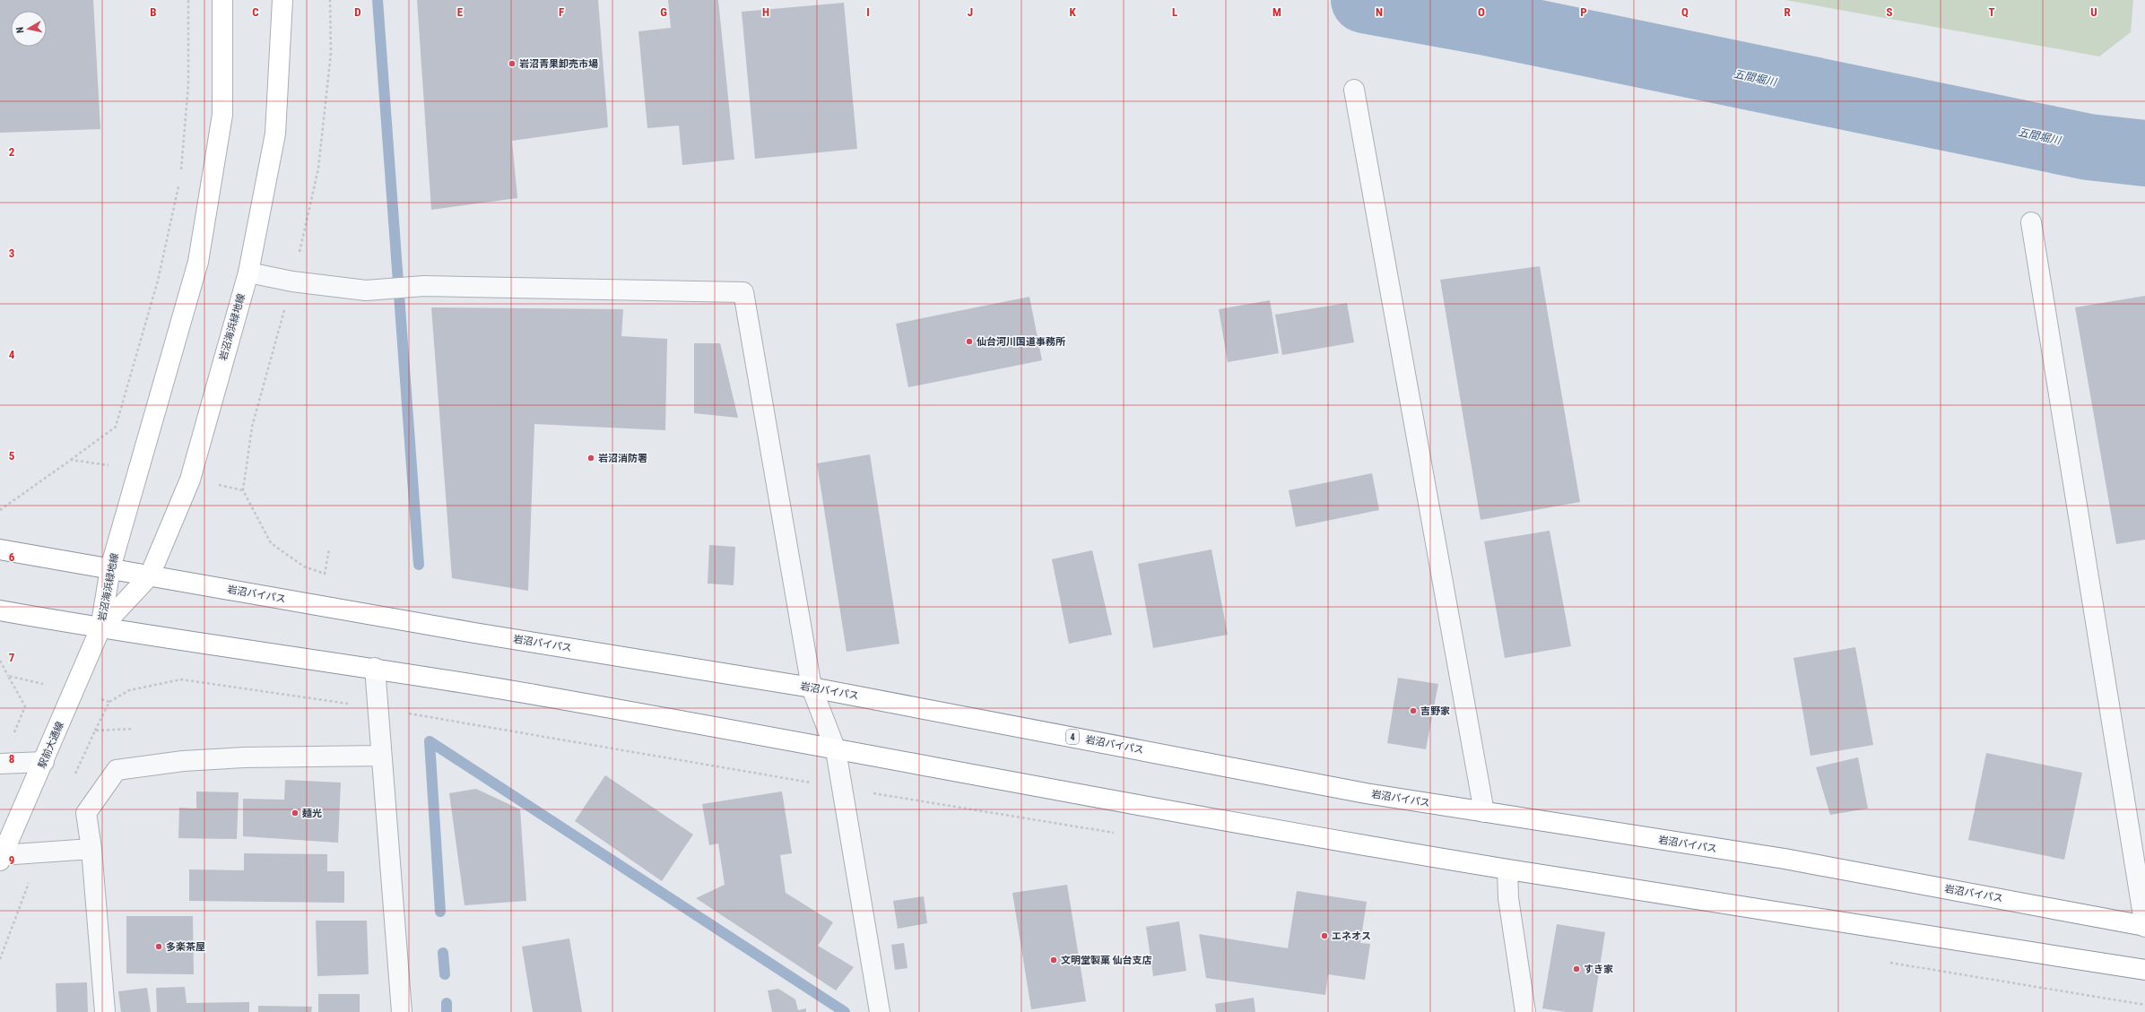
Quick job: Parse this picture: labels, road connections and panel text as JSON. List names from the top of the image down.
{
  "streets": {
    "main road": [
      "岩沼海浜緑地線",
      "岩沼バイパス",
      "4",
      "駅前大通線"
    ]
  },
  "crossings": [
    ["岩沼海浜緑地線", "岩沼バイパス"],
    ["岩沼海浜緑地線", "駅前大通線"]
  ],
  "water": ["五間堀川"],
  "places": [
    "岩沼青果卸売市場",
    "仙台河川国道事務所",
    "岩沼消防署",
    "吉野家",
    "麺光",
    "エネオス",
    "多楽茶屋",
    "文明堂製菓 仙台支店",
    "すき家"
  ],
  "north": "left",
  "grid": {
    "columns": [
      "B",
      "C",
      "D",
      "E",
      "F",
      "G",
      "H",
      "I",
      "J",
      "K",
      "L",
      "M",
      "N",
      "O",
      "P",
      "Q",
      "R",
      "S",
      "T",
      "U"
    ],
    "rows": [
      "2",
      "3",
      "4",
      "5",
      "6",
      "7",
      "8",
      "9"
    ]
  }
}
